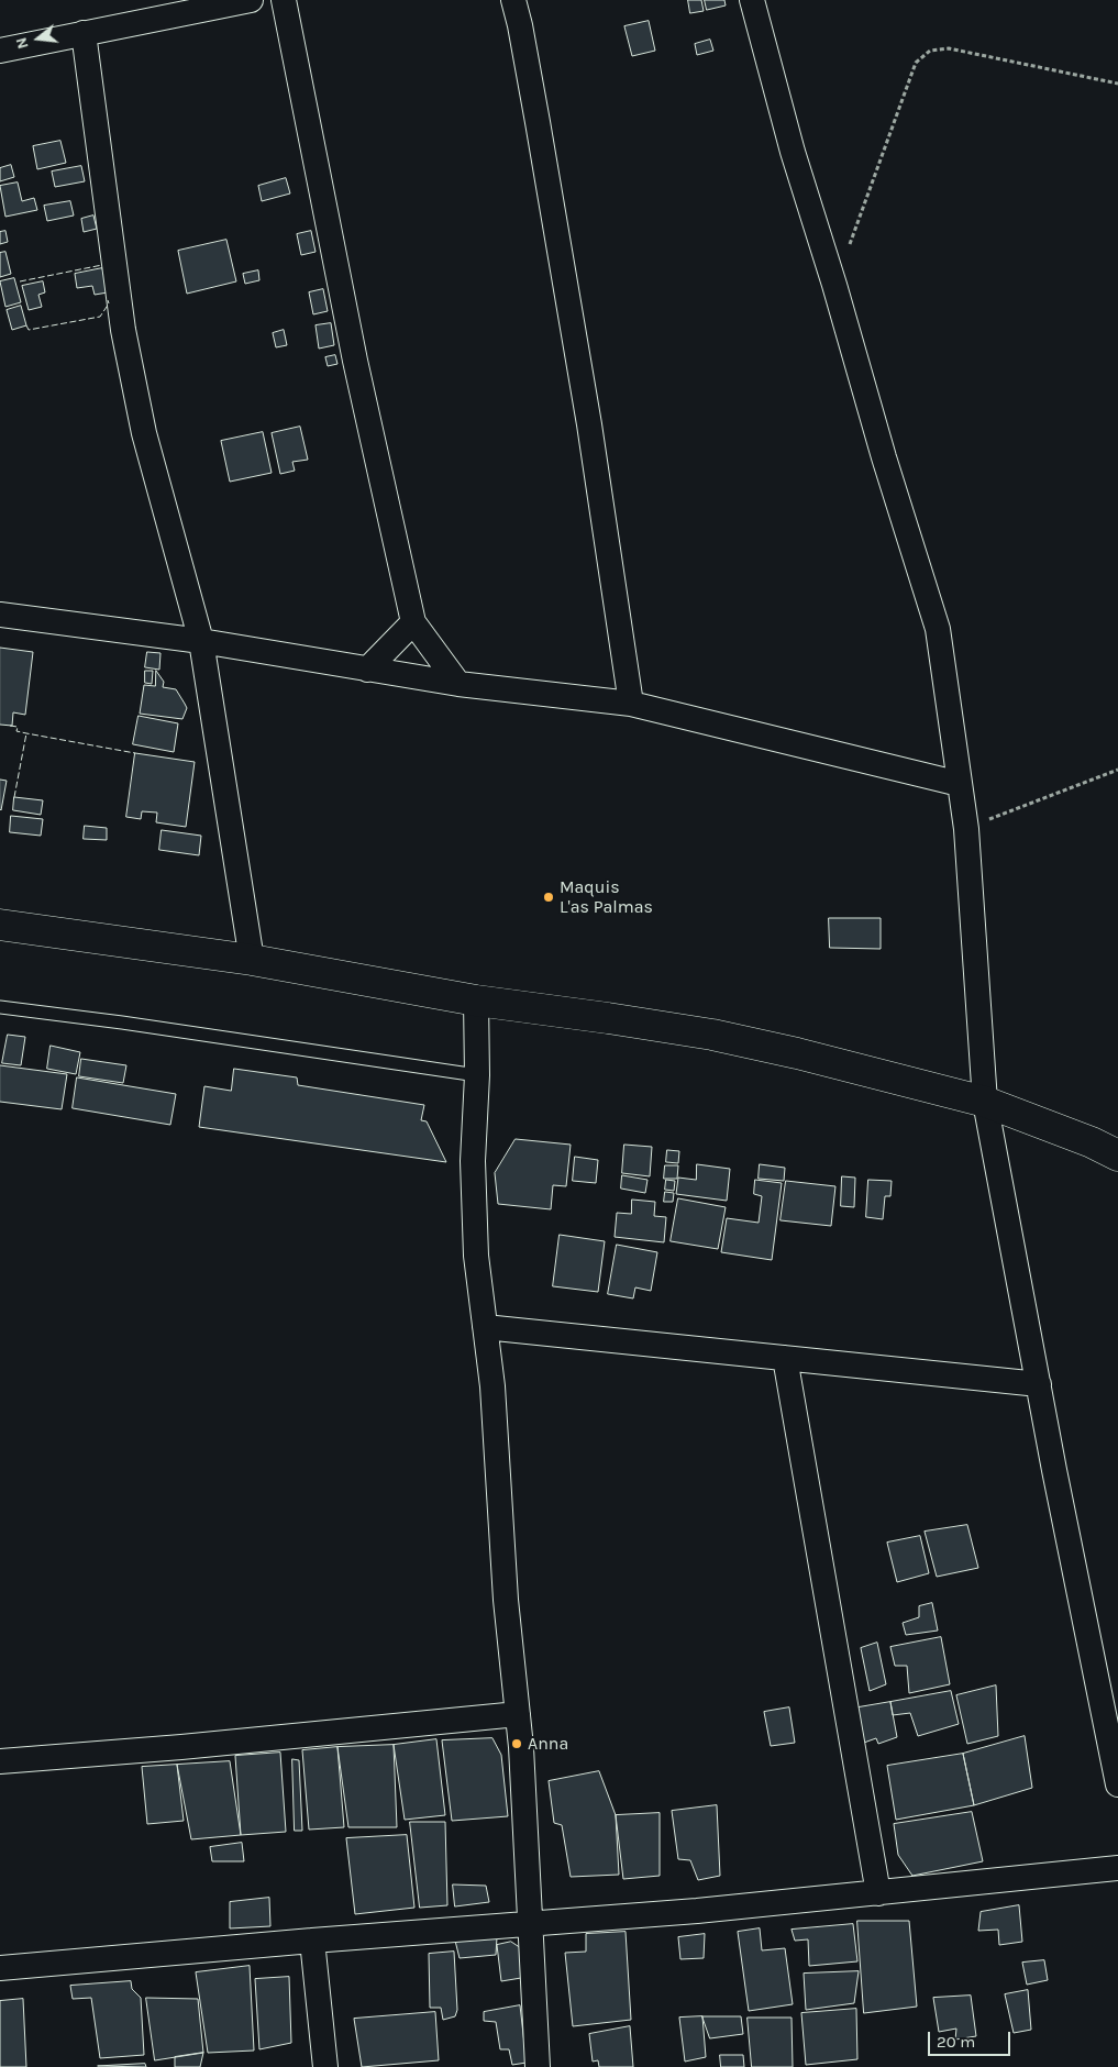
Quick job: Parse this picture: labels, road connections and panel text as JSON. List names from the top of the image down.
{
  "places": ["Maquis L'as Palmas", "Anna"],
  "scale_bar": "20 m",
  "north": "left"
}
